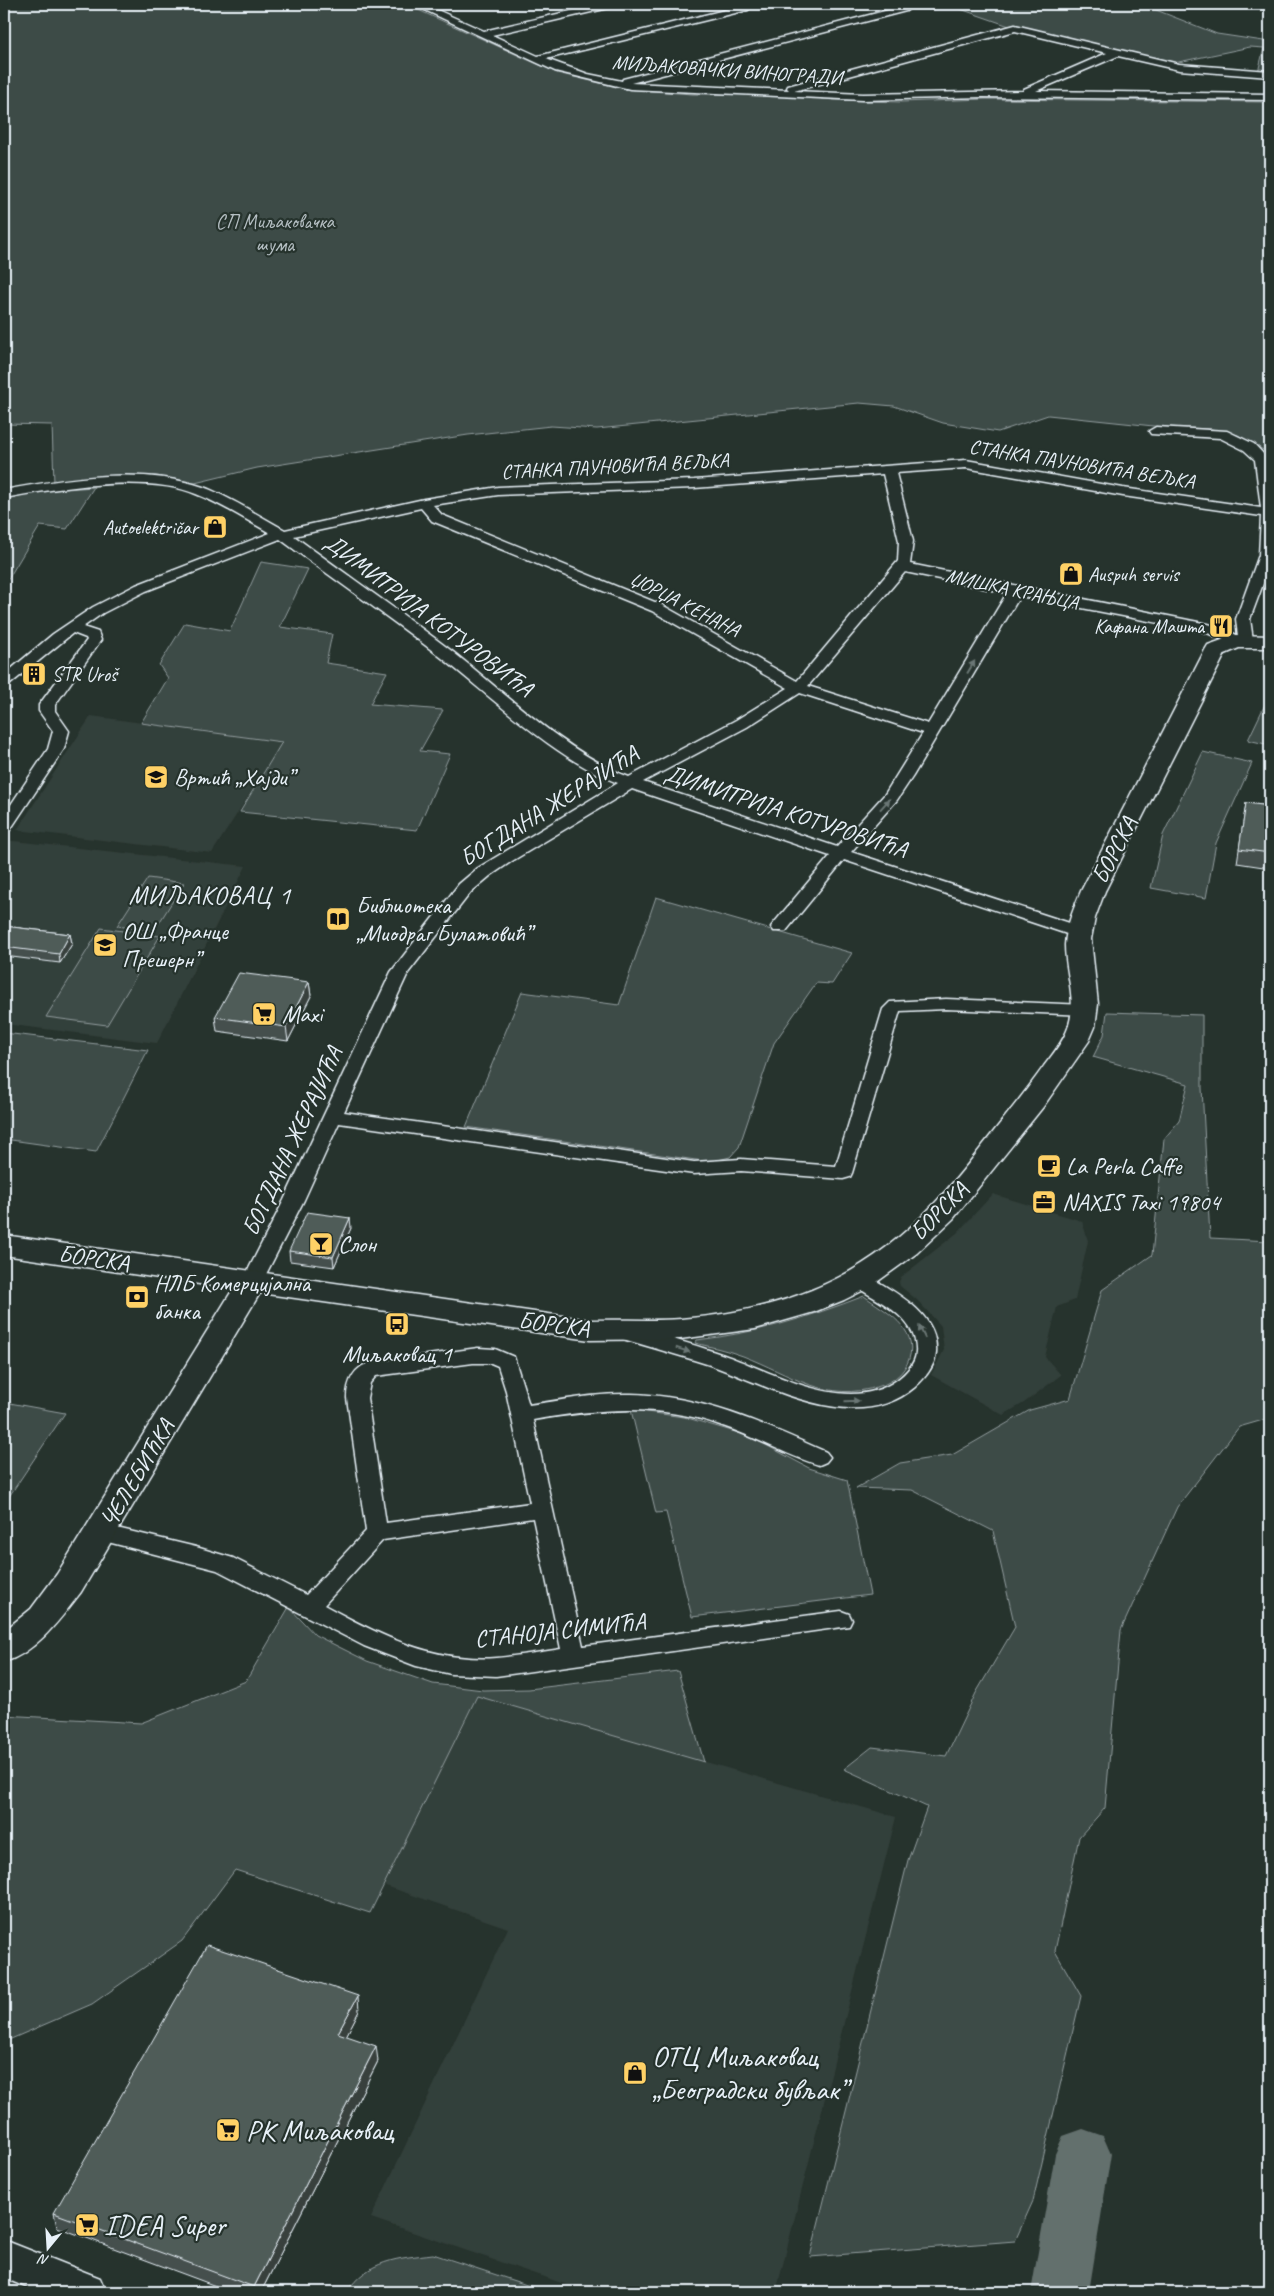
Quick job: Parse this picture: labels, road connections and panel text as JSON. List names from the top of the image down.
{
  "streets": {
    "main road": ["МИШКА КРАЊЦА", "БОРСКА", "ЧЕЛЕБИЋКА"],
    "street": [
      "МИЉАКОВАЧКИ ВИНОГРАДИ",
      "СТАНКА ПАУНОВИЋА ВЕЉКА",
      "ЏОРЏА КЕНАНА",
      "ДИМИТРИЈА КОТУРОВИЋА",
      "БОГДАНА ЖЕРАЈИЋА",
      "СТАНОЈА СИМИЋА"
    ]
  },
  "crossings": [
    ["СТАНКА ПАУНОВИЋА ВЕЉКА", "ЏОРЏА КЕНАНА"],
    ["СТАНКА ПАУНОВИЋА ВЕЉКА", "ДИМИТРИЈА КОТУРОВИЋА"],
    ["МИШКА КРАЊЦА", "БОГДАНА ЖЕРАЈИЋА"],
    ["МИШКА КРАЊЦА", "БОРСКА"],
    ["ЏОРЏА КЕНАНА", "БОГДАНА ЖЕРАЈИЋА"],
    ["ДИМИТРИЈА КОТУРОВИЋА", "БОГДАНА ЖЕРАЈИЋА"],
    ["ДИМИТРИЈА КОТУРОВИЋА", "БОРСКА"],
    ["БОГДАНА ЖЕРАЈИЋА", "БОРСКА"],
    ["БОГДАНА ЖЕРАЈИЋА", "ЧЕЛЕБИЋКА"],
    ["БОРСКА", "ЧЕЛЕБИЋКА"],
    ["БОРСКА", "СТАНОЈА СИМИЋА"],
    ["ЧЕЛЕБИЋКА", "СТАНОЈА СИМИЋА"]
  ],
  "districts": ["МИЉАКОВАЦ 1"],
  "parks": ["СП Миљаковачка шума"],
  "places": {
    "shop": ["Autoelektričar", "Auspuh servis", "ОТЦ Миљаковац „Београдски бувљак”"],
    "restaurant": ["Кафана Машта"],
    "building": ["STR Uroš"],
    "school or university": ["Вртић „Хајди”", "ОШ „Франце Прешерн”"],
    "library": ["Библиотека „Миодраг Булатовић”"],
    "supermarket": ["Maxi", "РК Миљаковац", "IDEA Super"],
    "cafe": ["La Perla Caffe"],
    "office": ["NAXIS Taxi 19804"],
    "bar": ["Слон"],
    "bank": ["НЛБ Комерцијална банка"],
    "bus stop": ["Миљаковац 1"]
  },
  "north": "bottom"
}
